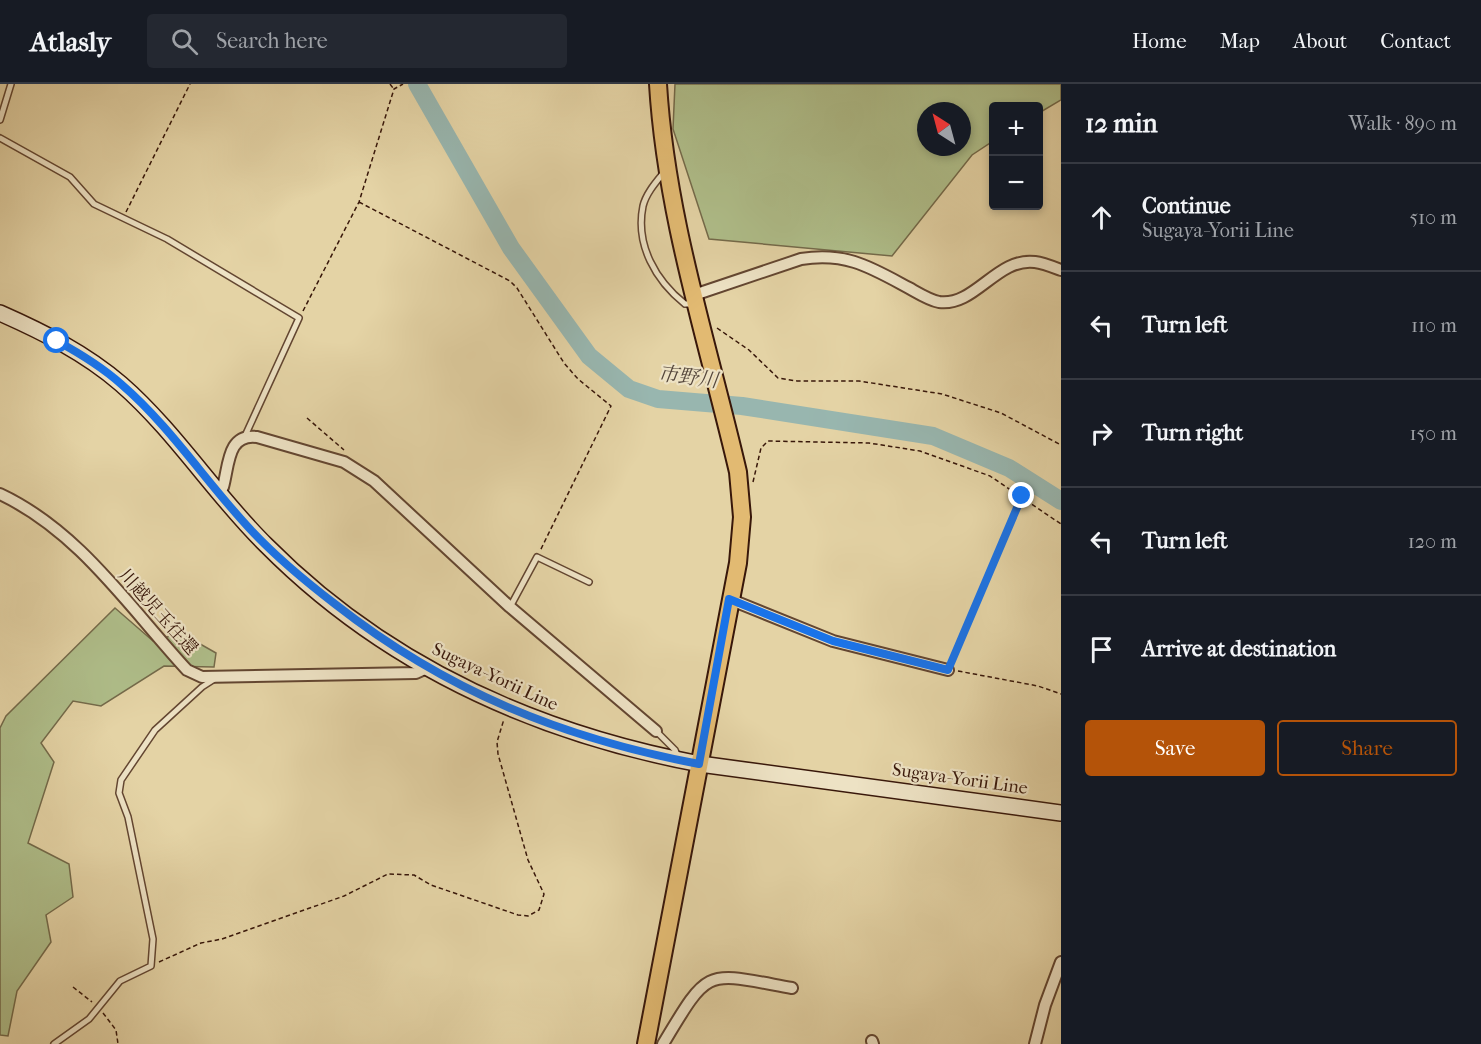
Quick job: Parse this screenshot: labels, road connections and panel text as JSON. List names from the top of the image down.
{
  "streets": {
    "main road": ["Sugaya-Yorii Line"],
    "street": ["川越児玉往還"]
  },
  "crossings": [
    ["川越児玉往還", "Sugaya-Yorii Line"]
  ],
  "water": ["市野川"],
  "north": "top left",
  "page": {
    "header": "Atlasly",
    "search": "Search here",
    "nav": [
      "Home",
      "Map",
      "About",
      "Contact"
    ],
    "heading": ["12 min", "Walk · 890 m"],
    "map_buttons": ["+", "−"],
    "list": [
      ["Continue", "Sugaya-Yorii Line", "510 m"],
      ["Turn left", "110 m"],
      ["Turn right", "150 m"],
      ["Turn left", "120 m"],
      "Arrive at destination"
    ],
    "buttons": ["Save", "Share"]
  }
}
